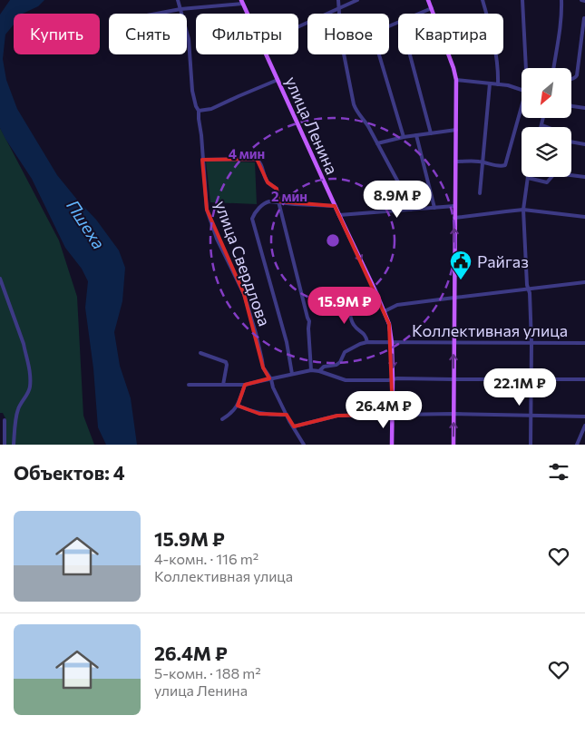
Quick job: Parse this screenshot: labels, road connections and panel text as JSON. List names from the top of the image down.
{
  "streets": {
    "main road": ["улица Ленина"],
    "street": ["улица Свердлова", "Коллективная улица"]
  },
  "crossings": [
    ["улица Ленина", "Коллективная улица"]
  ],
  "water": ["Пшеха"],
  "places": {
    "public building": ["Райгаз"]
  },
  "north": "bottom left",
  "page": {
    "chip": [
      "Купить",
      "Снять",
      "Фильтры",
      "Новое",
      "Квартира"
    ],
    "price": [
      "8.9M ₽",
      "15.9M ₽",
      "22.1M ₽",
      "26.4M ₽"
    ],
    "heading": "Объектов: 4",
    "list": [
      {
        "name": "15.9M ₽",
        "note": "4-комн. · 116 m² · Коллективная улица"
      },
      {
        "name": "26.4M ₽",
        "note": "5-комн. · 188 m² · улица Ленина"
      }
    ]
  },
  "rings": ["4 мин", "2 мин"]
}
